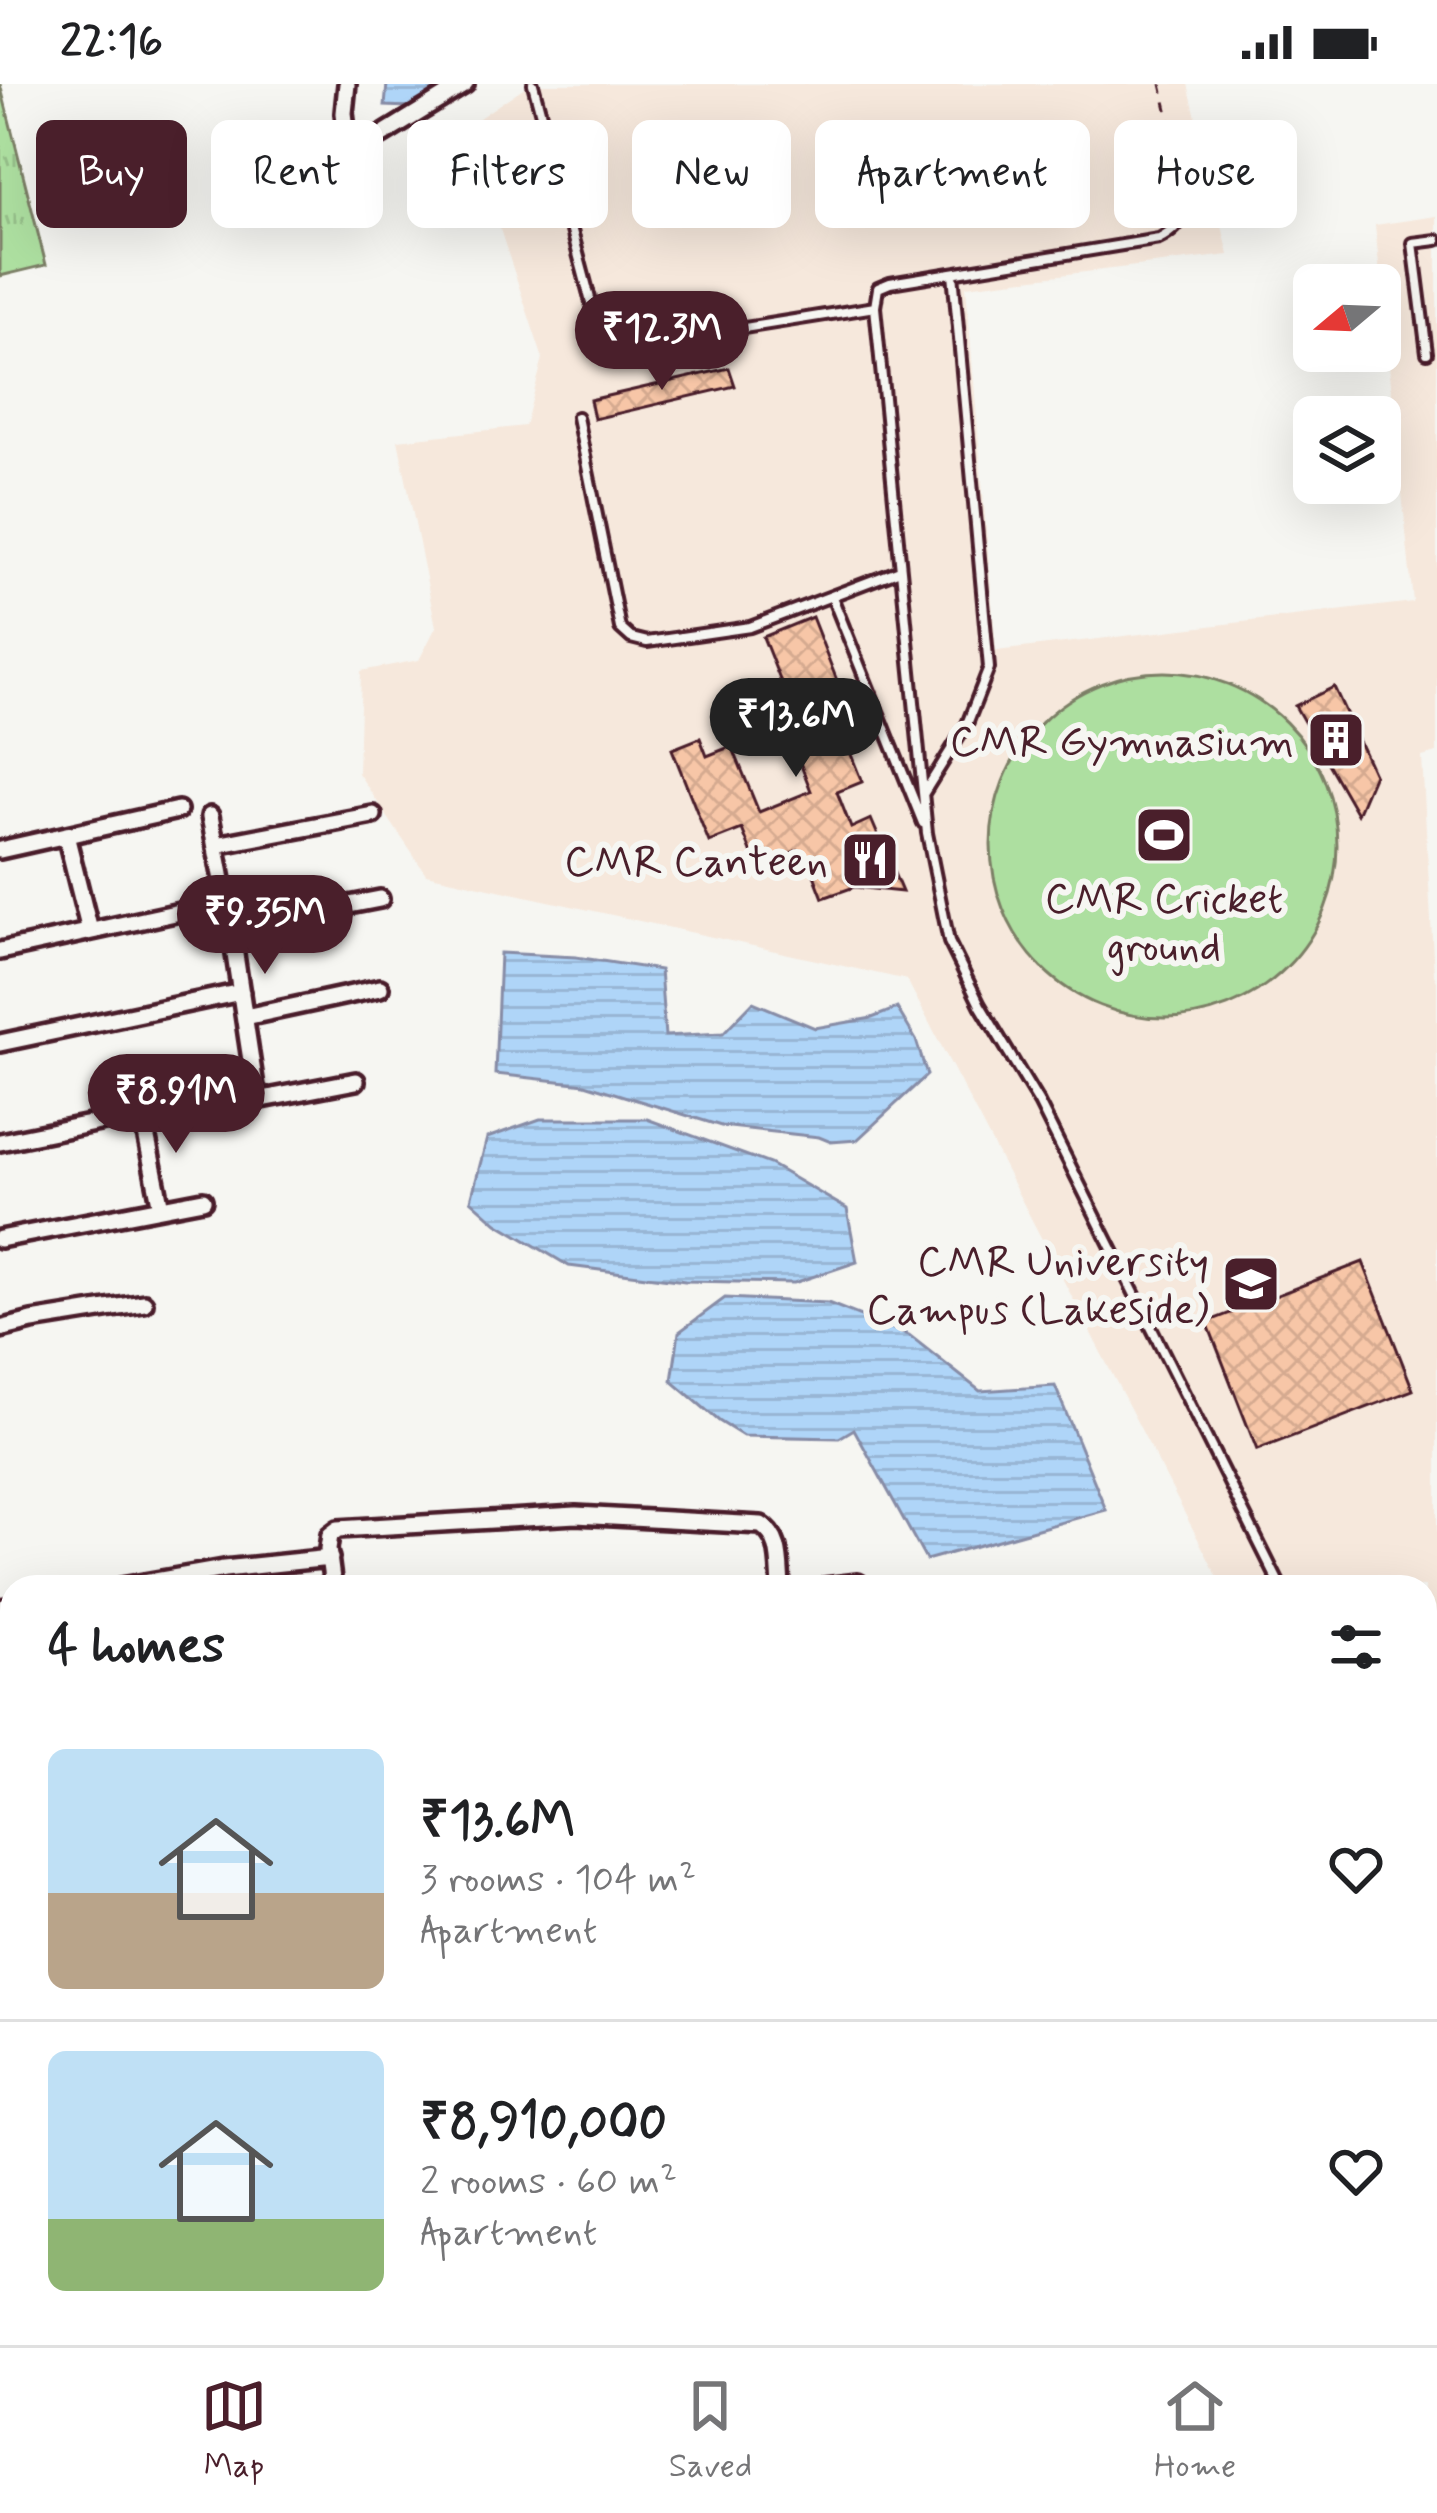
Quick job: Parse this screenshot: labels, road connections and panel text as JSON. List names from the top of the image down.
{
  "places": {
    "building": ["CMR Gymnasium"],
    "sports": ["CMR Cricket ground"],
    "restaurant": ["CMR Canteen"],
    "school or university": ["CMR University Campus (Lakeside)"]
  },
  "north": "left",
  "page": {
    "status": "22:16",
    "chip": [
      "Buy",
      "Rent",
      "Filters",
      "New",
      "Apartment",
      "House"
    ],
    "price": [
      "₹12.3M",
      "₹13.6M",
      "₹9.35M",
      "₹8.91M"
    ],
    "heading": "4 homes",
    "list": [
      {
        "name": "₹13.6M",
        "note": "3 rooms · 104 m² · Apartment"
      },
      {
        "name": "₹8,910,000",
        "note": "2 rooms · 60 m² · Apartment"
      }
    ],
    "tabs": ["Map", "Saved", "Home"]
  }
}
